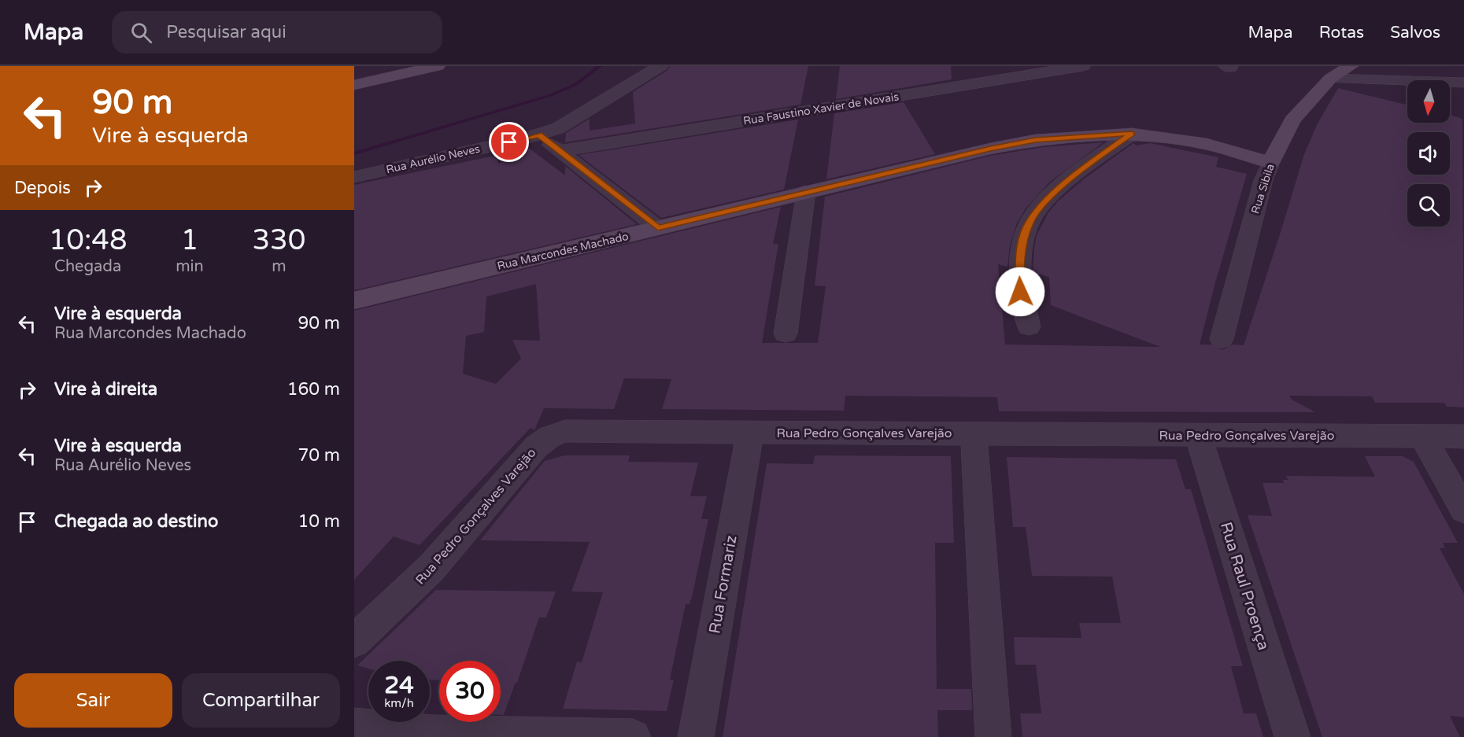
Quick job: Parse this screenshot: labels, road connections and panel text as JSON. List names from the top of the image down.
{
  "streets": {
    "street": [
      "Rua Faustino Xavier de Novais",
      "Rua Aurélio Neves",
      "Rua Sibila",
      "Rua Marcondes Machado",
      "Rua Pedro Gonçalves Varejão",
      "Rua Formariz",
      "Rua Raul Proença"
    ]
  },
  "crossings": [
    ["Rua Sibila", "Rua Marcondes Machado"],
    ["Rua Pedro Gonçalves Varejão", "Rua Formariz"],
    ["Rua Pedro Gonçalves Varejão", "Rua Raul Proença"]
  ],
  "north": "bottom",
  "page": {
    "header": "Mapa",
    "search": "Pesquisar aqui",
    "nav": ["Mapa", "Rotas", "Salvos"],
    "turn": ["90 m", "Vire à esquerda"],
    "then": "Depois",
    "eta": [
      "10:48",
      "Chegada",
      "1",
      "min",
      "330",
      "m"
    ],
    "list": [
      {
        "name": "Vire à esquerda",
        "note": "Rua Marcondes Machado",
        "value": "90 m"
      },
      {
        "name": "Vire à direita",
        "value": "160 m"
      },
      {
        "name": "Vire à esquerda",
        "note": "Rua Aurélio Neves",
        "value": "70 m"
      },
      {
        "name": "Chegada ao destino",
        "value": "10 m"
      }
    ],
    "speed": "24 km/h",
    "limit": "30",
    "buttons": ["Sair", "Compartilhar"]
  }
}
